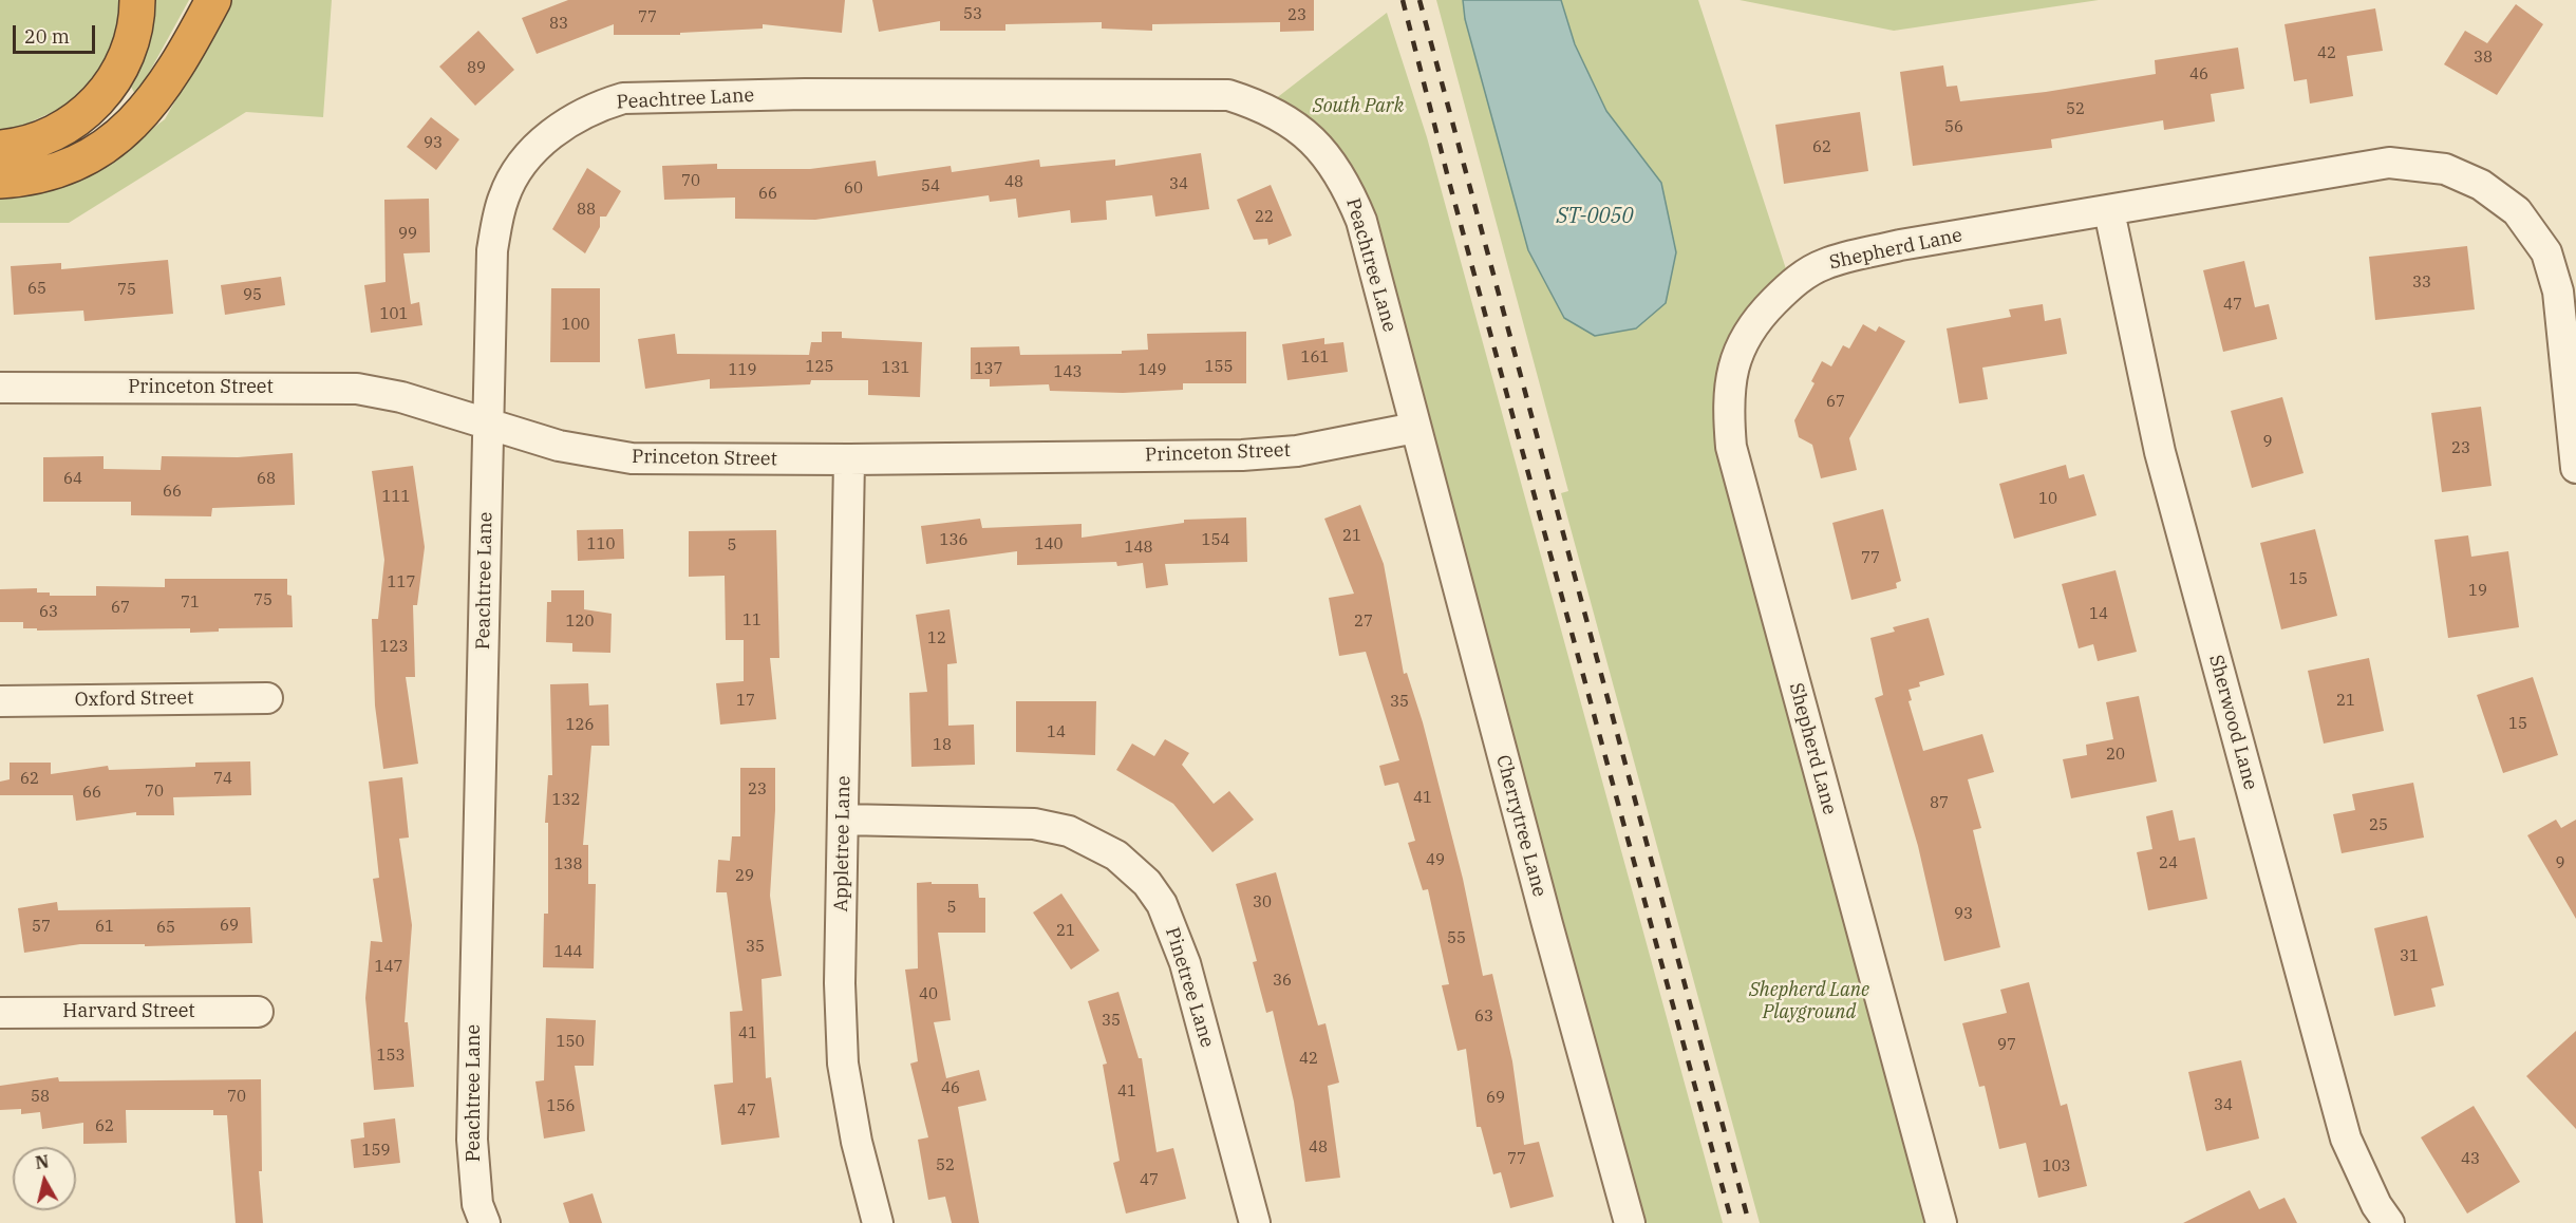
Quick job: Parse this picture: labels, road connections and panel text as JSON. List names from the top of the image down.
{
  "streets": {
    "street": [
      "Peachtree Lane",
      "Shepherd Lane",
      "Princeton Street",
      "Oxford Street",
      "Sherwood Lane",
      "Cherrytree Lane",
      "Appletree Lane",
      "Pinetree Lane",
      "Harvard Street"
    ]
  },
  "crossings": [
    ["Peachtree Lane", "Princeton Street"],
    ["Peachtree Lane", "Cherrytree Lane"],
    ["Shepherd Lane", "Sherwood Lane"],
    ["Princeton Street", "Cherrytree Lane"],
    ["Princeton Street", "Appletree Lane"],
    ["Appletree Lane", "Pinetree Lane"]
  ],
  "water": ["ST-0050"],
  "parks": ["South Park", "Shepherd Lane Playground"],
  "house_numbers": [
    "53",
    "23",
    "77",
    "83",
    "42",
    "38",
    "89",
    "46",
    "52",
    "56",
    "93",
    "62",
    "70",
    "48",
    "34",
    "54",
    "60",
    "66",
    "88",
    "22",
    "99",
    "33",
    "65",
    "75",
    "95",
    "47",
    "101",
    "100",
    "161",
    "125",
    "155",
    "131",
    "137",
    "119",
    "149",
    "143",
    "67",
    "9",
    "23",
    "64",
    "68",
    "66",
    "111",
    "10",
    "21",
    "136",
    "154",
    "110",
    "140",
    "5",
    "148",
    "77",
    "15",
    "117",
    "19",
    "75",
    "71",
    "67",
    "63",
    "14",
    "11",
    "120",
    "27",
    "12",
    "123",
    "17",
    "21",
    "35",
    "15",
    "126",
    "14",
    "18",
    "20",
    "62",
    "74",
    "23",
    "70",
    "66",
    "41",
    "132",
    "87",
    "25",
    "49",
    "24",
    "9",
    "138",
    "29",
    "30",
    "5",
    "93",
    "69",
    "57",
    "61",
    "65",
    "21",
    "55",
    "35",
    "144",
    "31",
    "147",
    "36",
    "40",
    "63",
    "35",
    "41",
    "150",
    "97",
    "153",
    "42",
    "46",
    "41",
    "58",
    "70",
    "69",
    "34",
    "156",
    "47",
    "62",
    "48",
    "159",
    "77",
    "43",
    "52",
    "103",
    "47"
  ],
  "scale_bar": "20 m",
  "north": "top"
}
